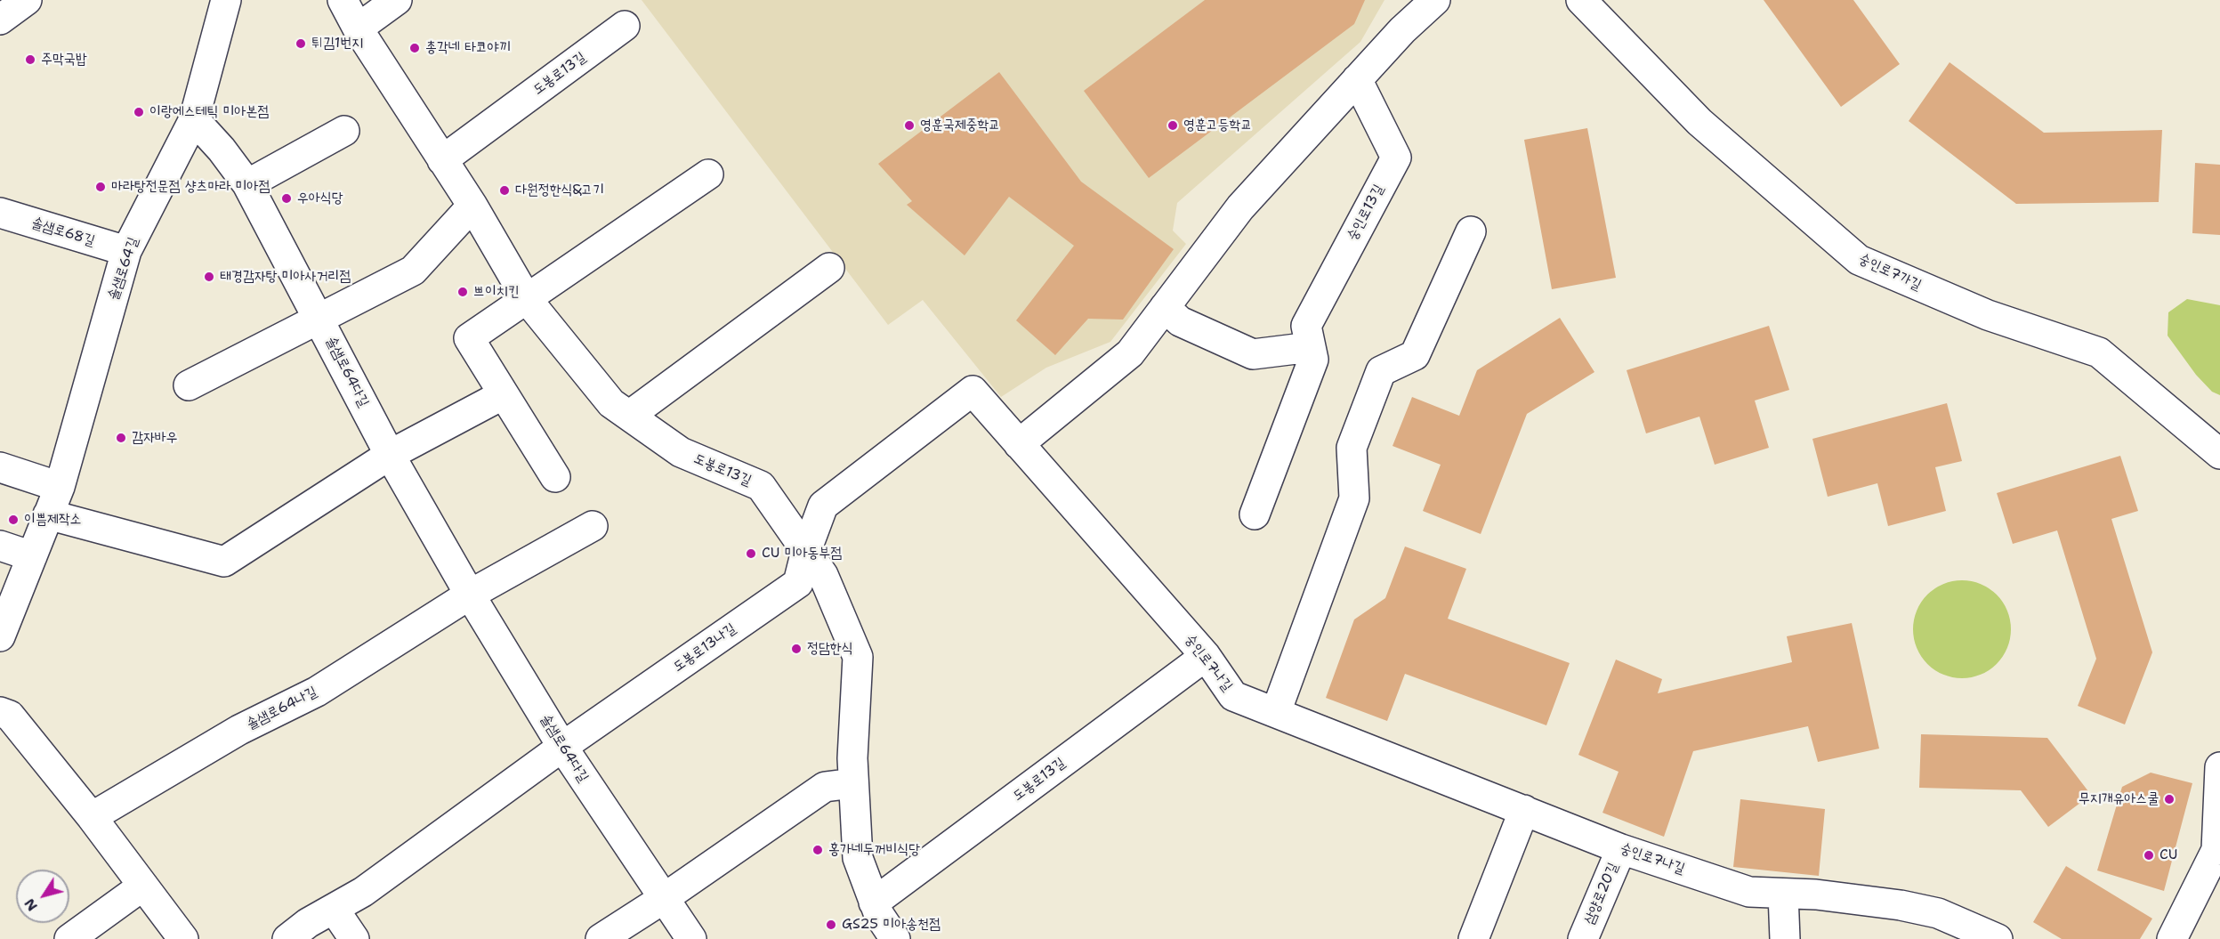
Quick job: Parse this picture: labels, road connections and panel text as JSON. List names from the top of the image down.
{
  "streets": {
    "street": [
      "도봉로13길",
      "숭인로13길",
      "솔샘로68길",
      "솔샘로64길",
      "숭인로7가길",
      "솔샘로64다길",
      "도봉로13나길",
      "숭인로7나길",
      "솔샘로64나길",
      "삼양로20길"
    ]
  },
  "crossings": [
    ["도봉로13길", "도봉로13나길"],
    ["도봉로13길", "숭인로7나길"],
    ["솔샘로68길", "솔샘로64길"],
    ["솔샘로64길", "솔샘로64다길"],
    ["솔샘로64다길", "도봉로13나길"],
    ["솔샘로64다길", "솔샘로64나길"],
    ["도봉로13나길", "숭인로7나길"],
    ["숭인로7나길", "삼양로20길"]
  ],
  "places": [
    "튀김1번지",
    "총각네 타코야끼",
    "주막국밥",
    "이랑에스테틱 미아본점",
    "영훈국제중학교",
    "영훈고등학교",
    "마라탕전문점 샹츠마라 미아점",
    "다원정한식&고기",
    "우아식당",
    "태경감자탕 미아사거리점",
    "쁘이치킨",
    "감자바우",
    "이쁨제작소",
    "CU 미아동부점",
    "정담한식",
    "무지개유아스쿨",
    "홍가네두꺼비식당",
    "CU",
    "GS25 미아송천점"
  ],
  "north": "bottom left"
}
